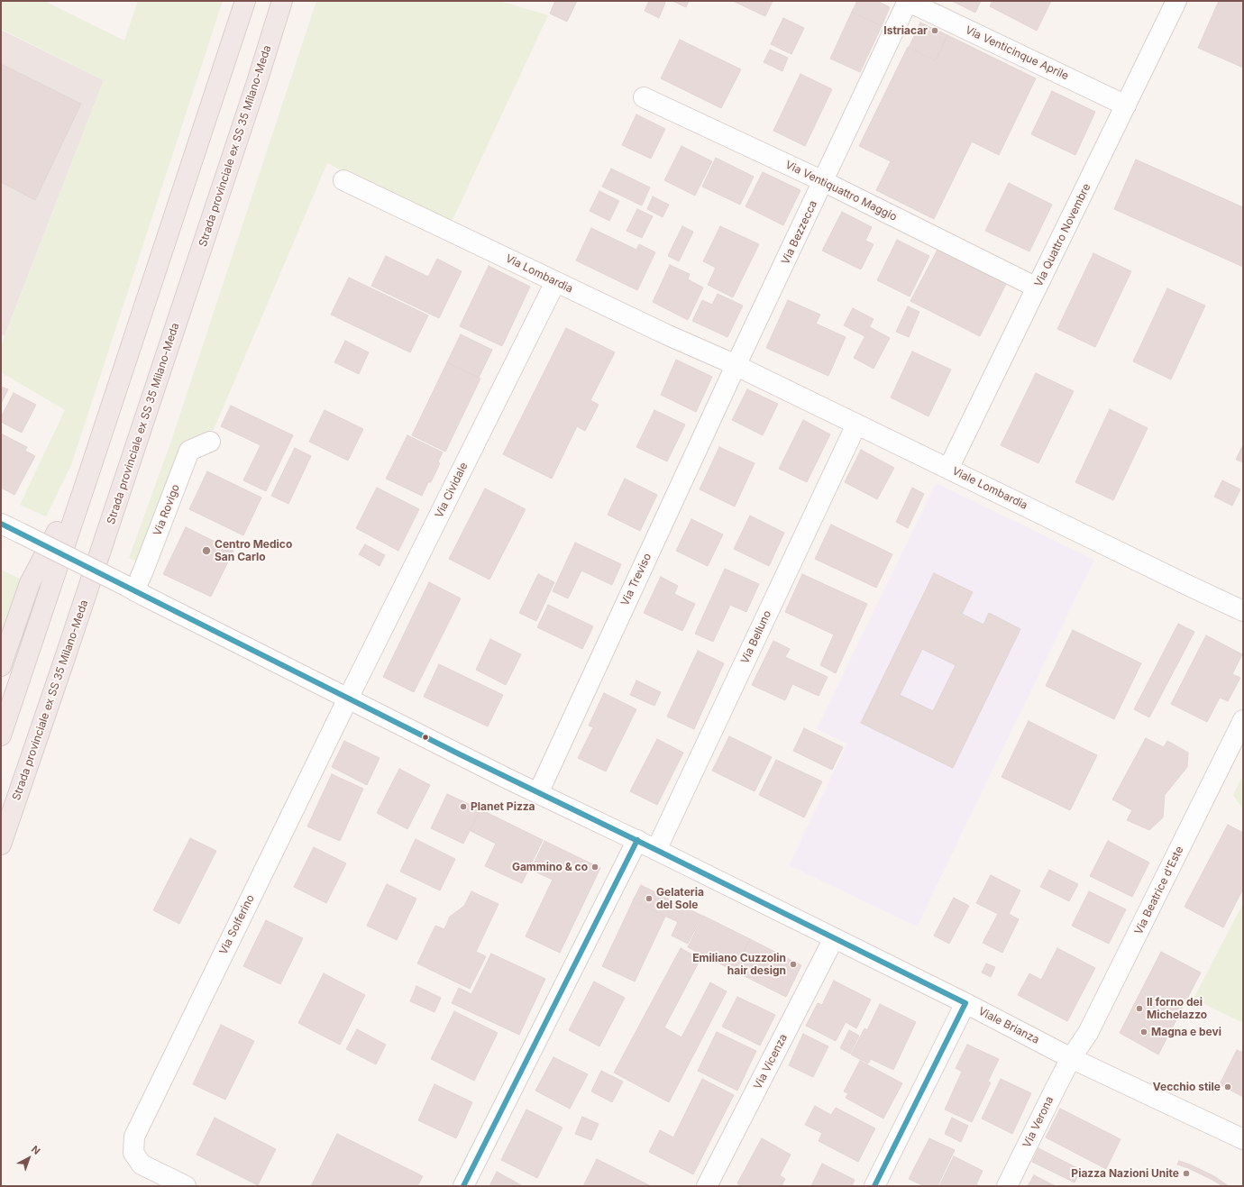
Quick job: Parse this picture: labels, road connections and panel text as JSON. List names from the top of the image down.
{
  "streets": {
    "highway": ["Strada provinciale ex SS 35 Milano-Meda"],
    "street": [
      "Via Venticinque Aprile",
      "Via Ventiquattro Maggio",
      "Via Bezzecca",
      "Via Quattro Novembre",
      "Via Lombardia",
      "Viale Lombardia",
      "Via Cividale",
      "Via Rovigo",
      "Via Treviso",
      "Via Belluno",
      "Via Beatrice d'Este",
      "Via Solferino",
      "Viale Brianza",
      "Via Vicenza",
      "Via Verona"
    ]
  },
  "crossings": [
    ["Via Venticinque Aprile", "Via Bezzecca"],
    ["Via Venticinque Aprile", "Via Quattro Novembre"],
    ["Via Ventiquattro Maggio", "Via Bezzecca"],
    ["Via Ventiquattro Maggio", "Via Quattro Novembre"],
    ["Via Bezzecca", "Via Lombardia"],
    ["Via Bezzecca", "Viale Lombardia"],
    ["Via Bezzecca", "Via Treviso"],
    ["Via Quattro Novembre", "Viale Lombardia"],
    ["Via Lombardia", "Viale Lombardia"],
    ["Via Lombardia", "Via Cividale"],
    ["Via Lombardia", "Via Treviso"],
    ["Viale Lombardia", "Via Treviso"],
    ["Viale Lombardia", "Via Belluno"],
    ["Via Cividale", "Via Solferino"],
    ["Via Cividale", "Viale Brianza"],
    ["Via Rovigo", "Viale Brianza"],
    ["Via Treviso", "Viale Brianza"],
    ["Via Belluno", "Viale Brianza"],
    ["Via Beatrice d'Este", "Viale Brianza"],
    ["Via Beatrice d'Este", "Via Verona"],
    ["Via Solferino", "Viale Brianza"],
    ["Viale Brianza", "Via Vicenza"],
    ["Viale Brianza", "Via Verona"]
  ],
  "places": [
    "Istriacar",
    "Centro Medico San Carlo",
    "Planet Pizza",
    "Gammino & co",
    "Gelateria del Sole",
    "Emiliano Cuzzolin hair design",
    "Il forno dei Michelazzo",
    "Magna e bevi",
    "Vecchio stile",
    "Piazza Nazioni Unite"
  ],
  "north": "top right"
}
